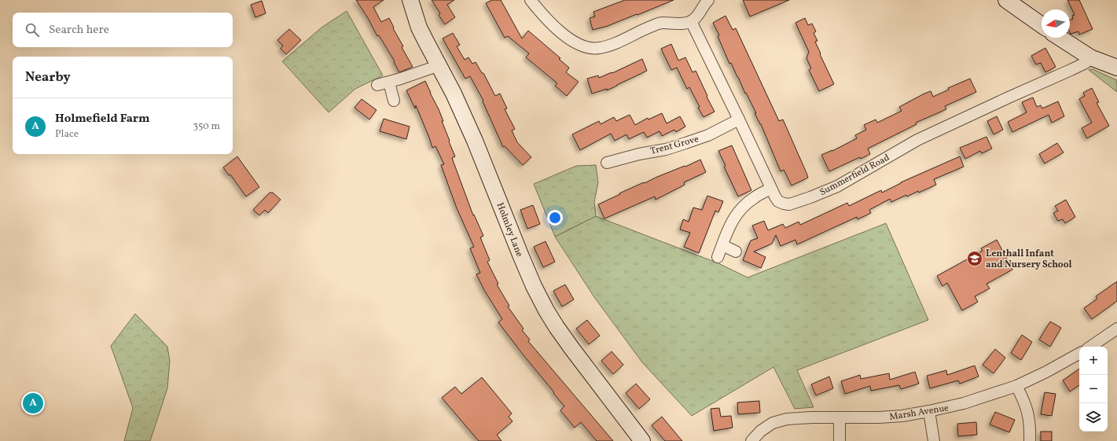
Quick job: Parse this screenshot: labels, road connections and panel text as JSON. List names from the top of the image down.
{
  "streets": {
    "main road": ["Holmley Lane"],
    "street": ["Trent Grove", "Summerfield Road", "Marsh Avenue"]
  },
  "crossings": [
    ["Trent Grove", "Summerfield Road"]
  ],
  "places": {
    "school or university": ["Lenthall Infant and Nursery School"]
  },
  "north": "left",
  "page": {
    "search": "Search here",
    "heading": "Nearby",
    "list": [
      {
        "mark": "A",
        "name": "Holmefield Farm",
        "note": "Place",
        "value": "350 m"
      }
    ],
    "map_buttons": ["+", "−"],
    "pins": "A"
  }
}
